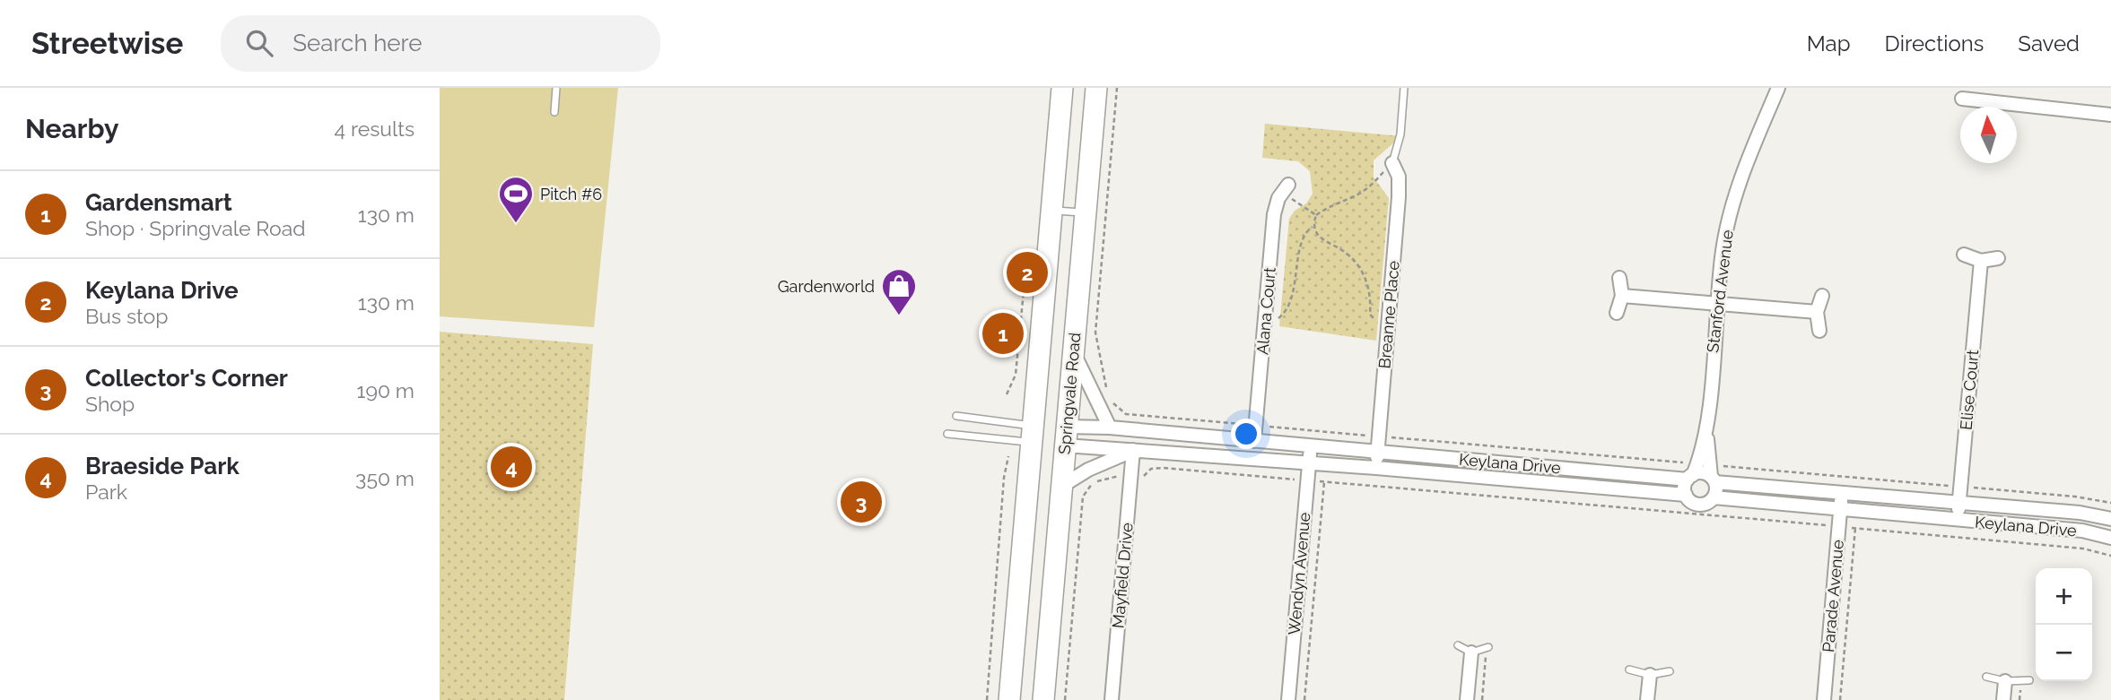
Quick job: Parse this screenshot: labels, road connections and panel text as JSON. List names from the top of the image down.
{
  "streets": {
    "highway": ["Springvale Road", "Keylana Drive"],
    "street": [
      "Stanford Avenue",
      "Alana Court",
      "Breanne Place",
      "Elise Court",
      "Wendyn Avenue",
      "Mayfield Drive",
      "Parade Avenue"
    ]
  },
  "crossings": [
    ["Stanford Avenue", "Keylana Drive"],
    ["Alana Court", "Keylana Drive"],
    ["Breanne Place", "Keylana Drive"],
    ["Elise Court", "Keylana Drive"],
    ["Springvale Road", "Keylana Drive"],
    ["Keylana Drive", "Wendyn Avenue"],
    ["Keylana Drive", "Mayfield Drive"],
    ["Keylana Drive", "Parade Avenue"]
  ],
  "places": {
    "sports": ["Pitch #6"],
    "shop": ["Gardenworld"]
  },
  "north": "top",
  "page": {
    "header": "Streetwise",
    "search": "Search here",
    "nav": ["Map", "Directions", "Saved"],
    "heading": ["Nearby", "4 results"],
    "list": [
      {
        "mark": "1",
        "name": "Gardensmart",
        "note": "Shop · Springvale Road",
        "value": "130 m"
      },
      {
        "mark": "2",
        "name": "Keylana Drive",
        "note": "Bus stop",
        "value": "130 m"
      },
      {
        "mark": "3",
        "name": "Collector's Corner",
        "note": "Shop",
        "value": "190 m"
      },
      {
        "mark": "4",
        "name": "Braeside Park",
        "note": "Park",
        "value": "350 m"
      }
    ],
    "pins": [
      "2",
      "1",
      "4",
      "3"
    ],
    "map_buttons": ["+", "−"]
  }
}
